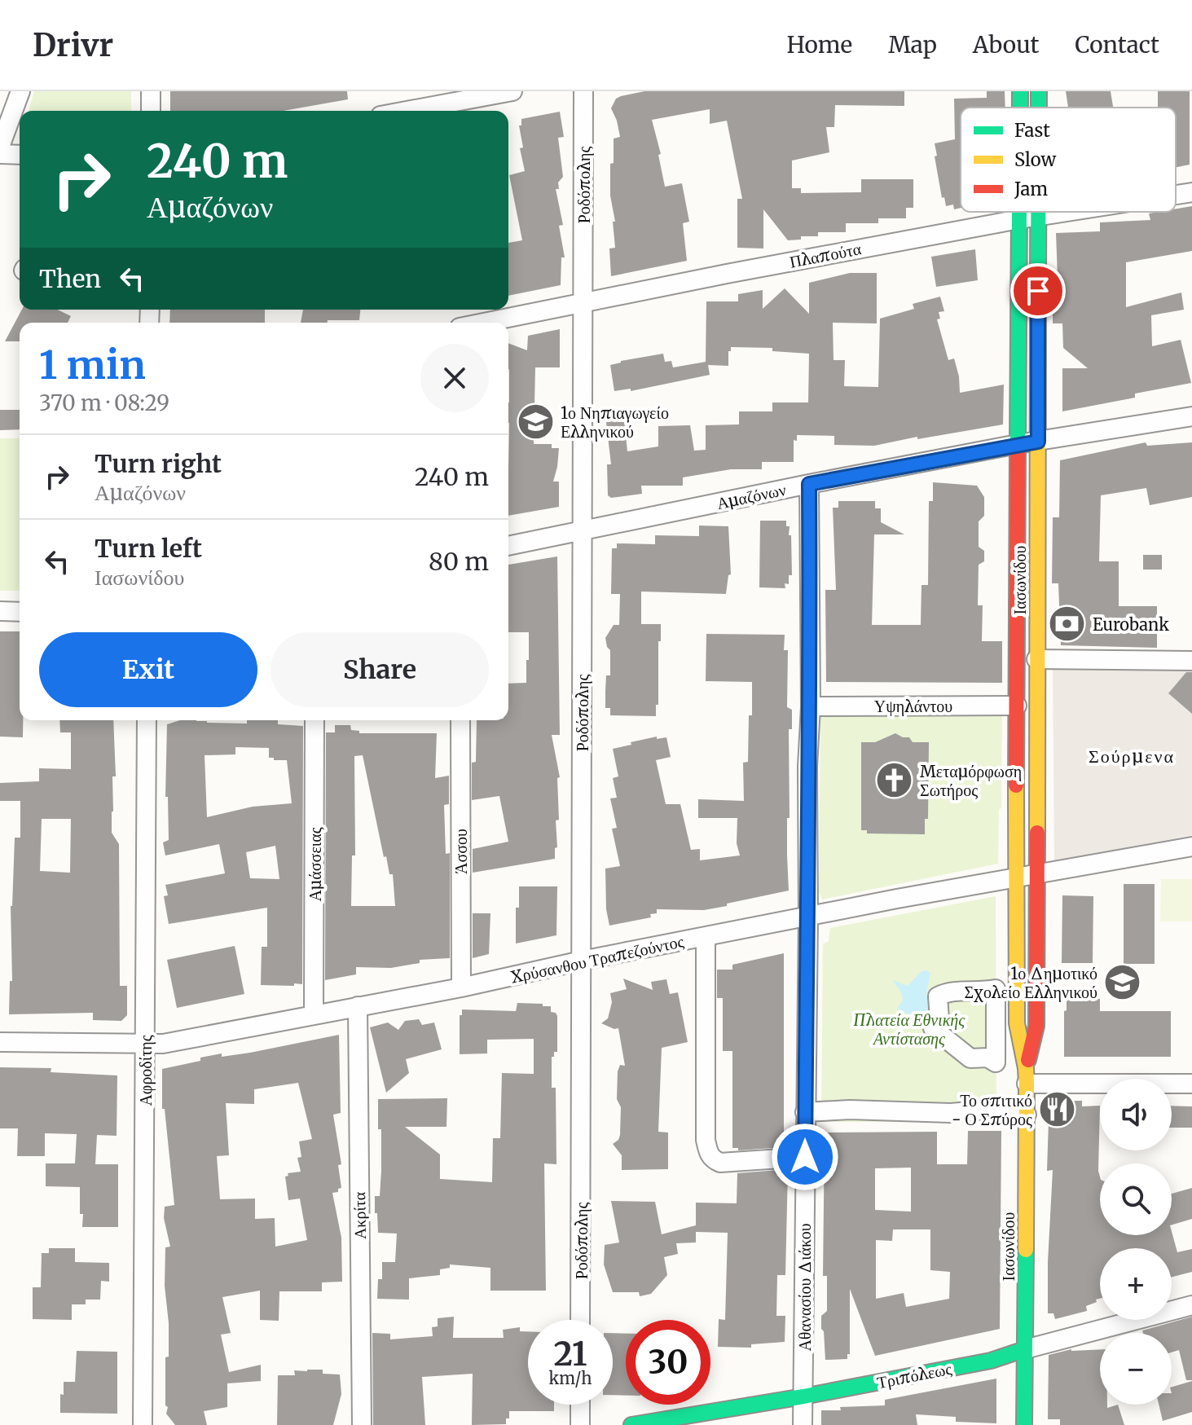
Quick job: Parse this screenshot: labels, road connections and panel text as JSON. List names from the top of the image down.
{
  "streets": {
    "street": [
      "Ροδόπολης",
      "Πλαπούτα",
      "Αμαζόνων",
      "Ιασωνίδου",
      "Υψηλάντου",
      "Άσσου",
      "Αμάσσειας",
      "Χρύσανθου Τραπεζούντος",
      "Αφροδίτης",
      "Ακρίτα",
      "Αθανασίου Διάκου",
      "Τριπόλεως"
    ]
  },
  "crossings": [
    ["Ροδόπολης", "Πλαπούτα"],
    ["Ροδόπολης", "Αμαζόνων"],
    ["Ροδόπολης", "Χρύσανθου Τραπεζούντος"],
    ["Πλαπούτα", "Ιασωνίδου"],
    ["Αμαζόνων", "Ιασωνίδου"],
    ["Αμαζόνων", "Αθανασίου Διάκου"],
    ["Ιασωνίδου", "Υψηλάντου"],
    ["Ιασωνίδου", "Χρύσανθου Τραπεζούντος"],
    ["Ιασωνίδου", "Τριπόλεως"],
    ["Υψηλάντου", "Αθανασίου Διάκου"],
    ["Άσσου", "Χρύσανθου Τραπεζούντος"],
    ["Αμάσσειας", "Χρύσανθου Τραπεζούντος"],
    ["Χρύσανθου Τραπεζούντος", "Αφροδίτης"],
    ["Χρύσανθου Τραπεζούντος", "Ακρίτα"],
    ["Χρύσανθου Τραπεζούντος", "Αθανασίου Διάκου"],
    ["Αθανασίου Διάκου", "Τριπόλεως"]
  ],
  "districts": ["Σούρμενα"],
  "parks": ["Πλατεία Εθνικής Αντίστασης"],
  "places": {
    "school or university": ["1ο Νηπιαγωγείο Ελληνικού", "1ο Δημοτικό Σχολείο Ελληνικού"],
    "bank": ["Eurobank"],
    "church": ["Μεταμόρφωση Σωτήρος"],
    "restaurant": ["Το σπιτικό - Ο Σπύρος"]
  },
  "legend": ["Fast", "Slow", "Jam"],
  "page": {
    "header": "Drivr",
    "nav": [
      "Home",
      "Map",
      "About",
      "Contact"
    ],
    "turn": ["240 m", "Αμαζόνων"],
    "then": "Then",
    "heading": ["1 min", "370 m · 08:29"],
    "list": [
      {
        "name": "Turn right",
        "note": "Αμαζόνων",
        "value": "240 m"
      },
      {
        "name": "Turn left",
        "note": "Ιασωνίδου",
        "value": "80 m"
      }
    ],
    "buttons": ["Exit", "Share"],
    "map_buttons": ["+", "−"],
    "speed": "21 km/h",
    "limit": "30"
  }
}
